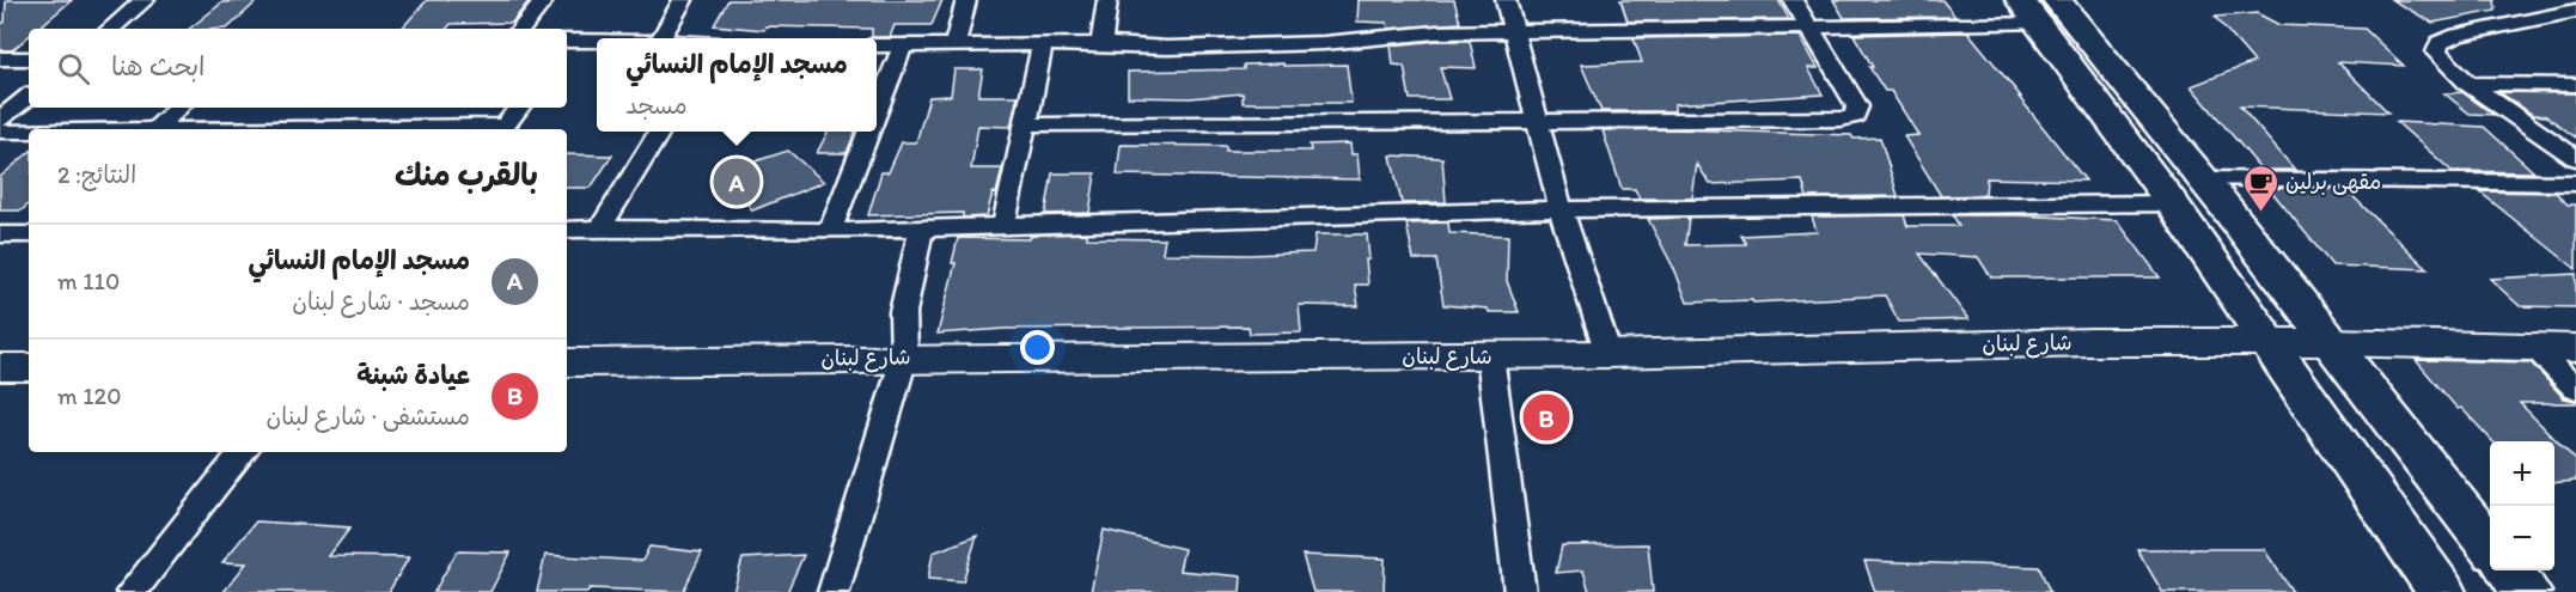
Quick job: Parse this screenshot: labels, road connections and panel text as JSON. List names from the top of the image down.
{
  "streets": {
    "street": ["شارع لبنان"]
  },
  "places": {
    "cafe": ["مقهى برلين"]
  },
  "page": {
    "search": "ابحث هنا",
    "popup": ["مسجد الإمام النسائي", "مسجد"],
    "heading": ["بالقرب منك", "النتائج: 2"],
    "pins": ["A", "B"],
    "list": [
      {
        "mark": "A",
        "name": "مسجد الإمام النسائي",
        "note": "مسجد · شارع لبنان",
        "value": "110 m"
      },
      {
        "mark": "B",
        "name": "عيادة شبنة",
        "note": "مستشفى · شارع لبنان",
        "value": "120 m"
      }
    ],
    "map_buttons": ["+", "−"]
  }
}
